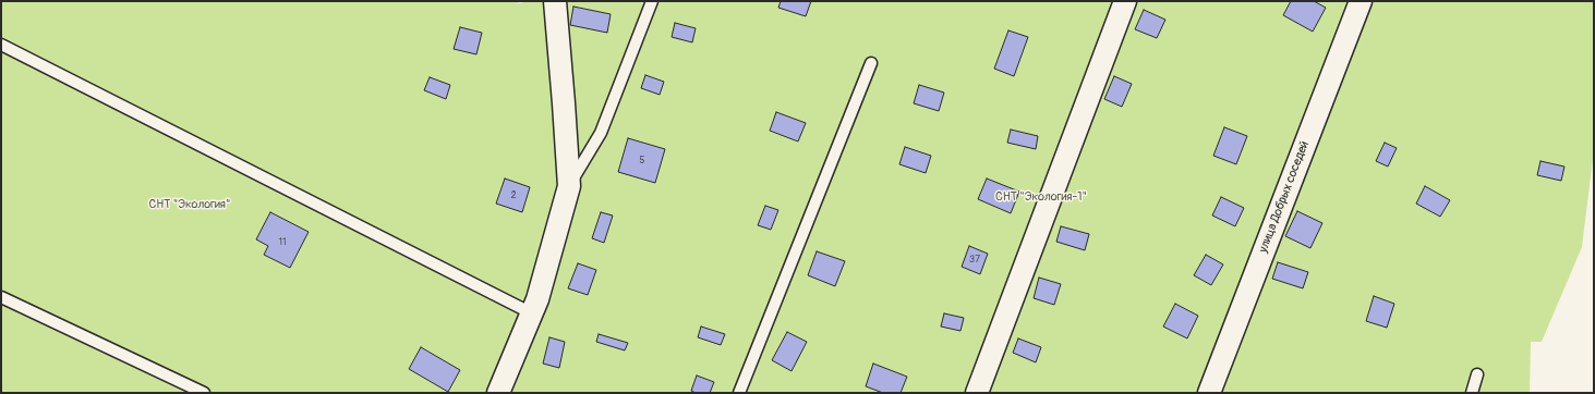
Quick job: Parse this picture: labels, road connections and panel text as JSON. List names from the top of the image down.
{
  "streets": {
    "street": ["улица Добрых соседей"]
  },
  "parks": ["СНТ \"Экология-1\"", "СНТ \"Экология\""],
  "house_numbers": [
    "5",
    "2",
    "11",
    "37"
  ]
}
